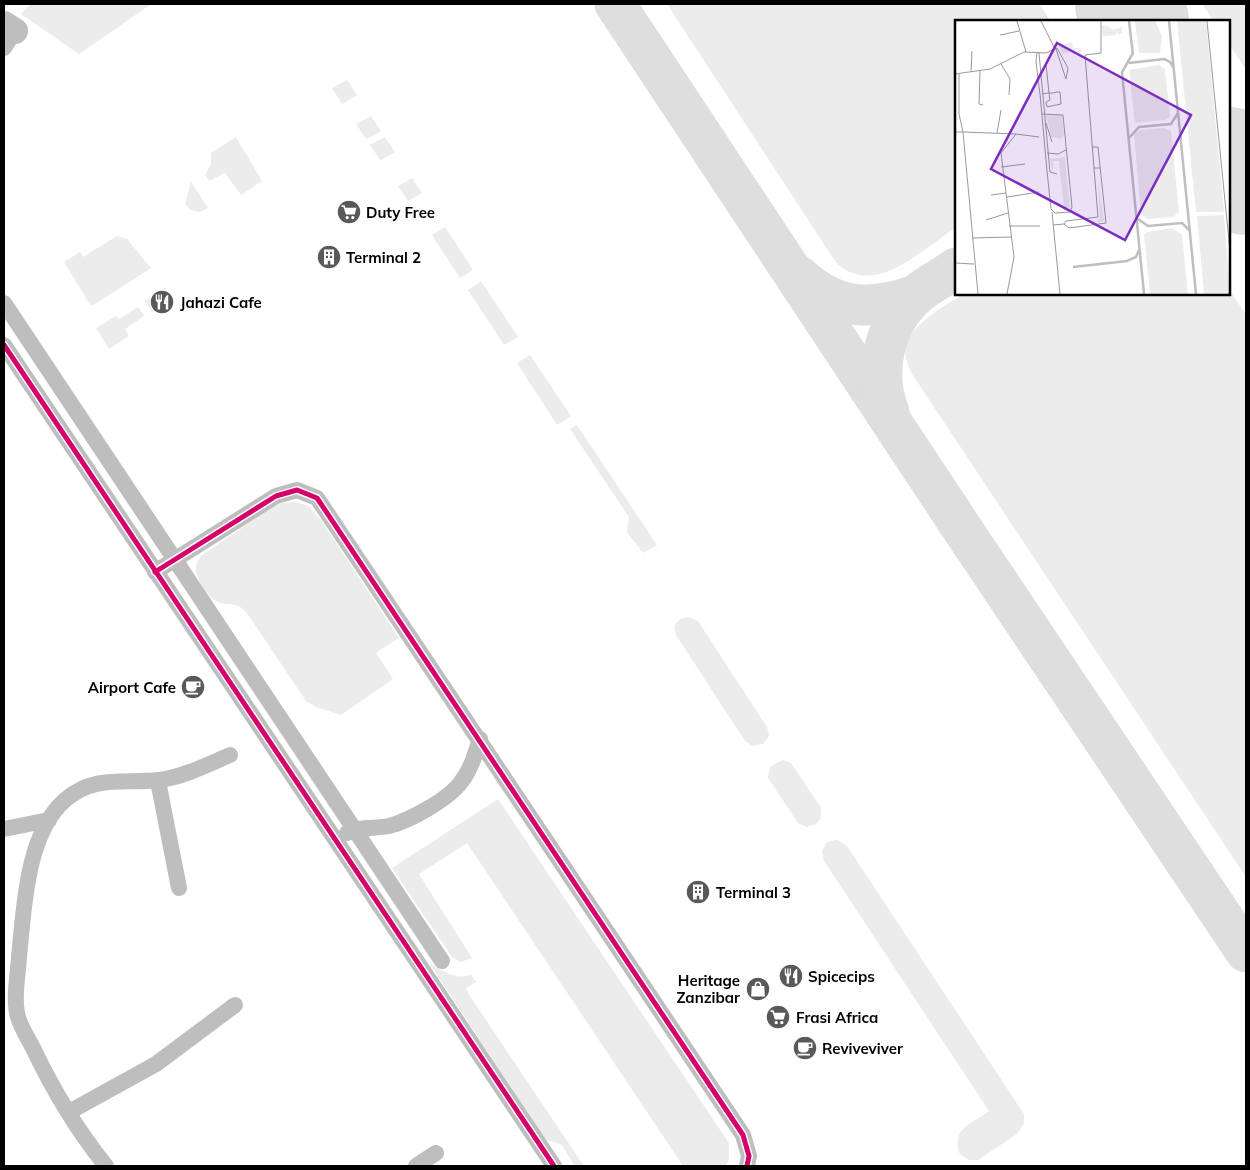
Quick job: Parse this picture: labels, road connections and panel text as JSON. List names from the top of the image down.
{
  "places": {
    "supermarket": ["Duty Free", "Frasi Africa"],
    "building": ["Terminal 2", "Terminal 3"],
    "restaurant": ["Jahazi Cafe", "Spicecips"],
    "cafe": ["Airport Cafe", "Reviveviver"],
    "shop": ["Heritage Zanzibar"]
  }
}
